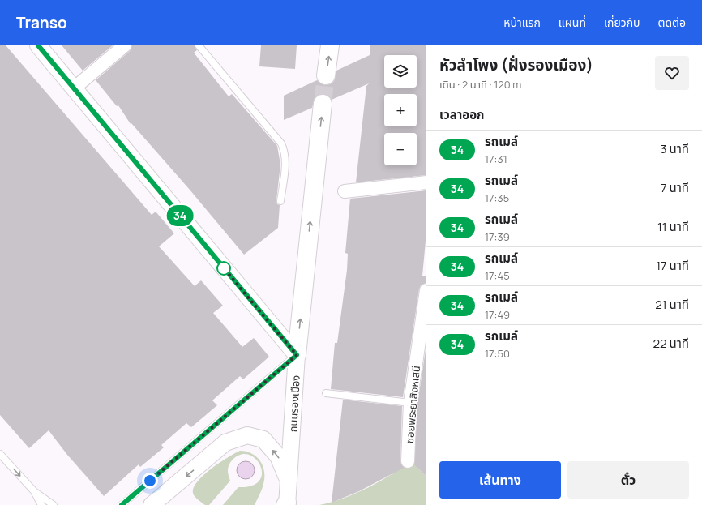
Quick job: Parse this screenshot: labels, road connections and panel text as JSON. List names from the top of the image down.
{
  "streets": {
    "street": ["ถนนรองเมือง", "ซอยพระยาสิงหเสนี"]
  },
  "lines": ["bus line 34"],
  "page": {
    "header": "Transo",
    "nav": [
      "หน้าแรก",
      "แผนที่",
      "เกี่ยวกับ",
      "ติดต่อ"
    ],
    "on_map": "34",
    "heading": [
      ["หัวลำโพง (ฝั่งรองเมือง)", "เดิน · 2 นาที · 120 m"],
      "เวลาออก"
    ],
    "map_buttons": ["+", "−"],
    "list": [
      {
        "mark": "34",
        "name": "รถเมล์",
        "note": "17:31",
        "value": "3 นาที"
      },
      {
        "mark": "34",
        "name": "รถเมล์",
        "note": "17:35",
        "value": "7 นาที"
      },
      {
        "mark": "34",
        "name": "รถเมล์",
        "note": "17:39",
        "value": "11 นาที"
      },
      {
        "mark": "34",
        "name": "รถเมล์",
        "note": "17:45",
        "value": "17 นาที"
      },
      {
        "mark": "34",
        "name": "รถเมล์",
        "note": "17:49",
        "value": "21 นาที"
      },
      {
        "mark": "34",
        "name": "รถเมล์",
        "note": "17:50",
        "value": "22 นาที"
      }
    ],
    "buttons": ["เส้นทาง", "ตั๋ว"]
  }
}
